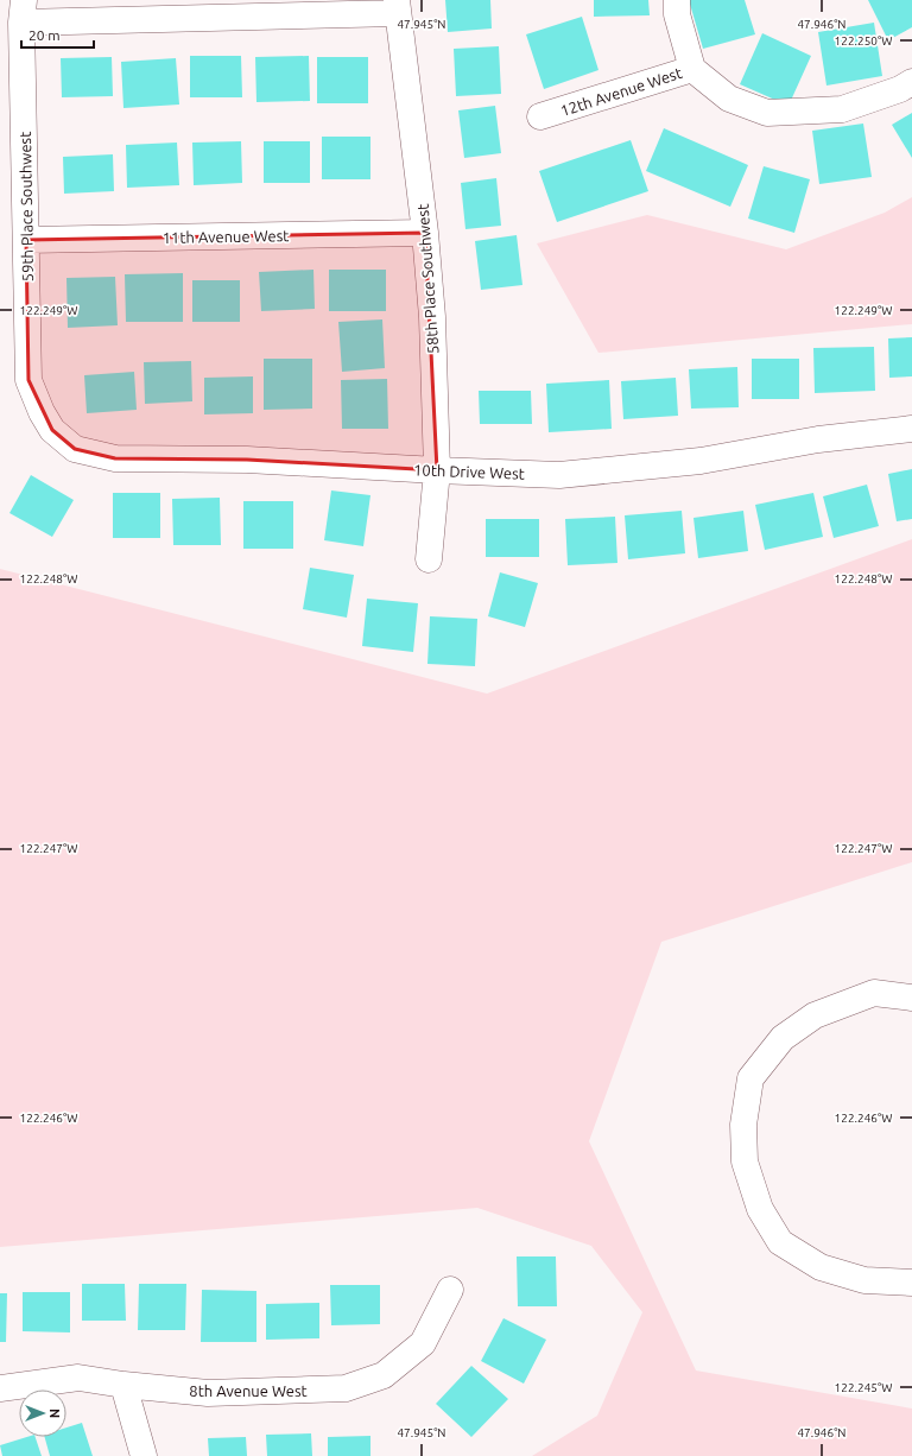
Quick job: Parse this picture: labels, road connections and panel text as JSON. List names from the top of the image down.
{
  "streets": {
    "street": [
      "12th Avenue West",
      "59th Place Southwest",
      "11th Avenue West",
      "58th Place Southwest",
      "10th Drive West",
      "8th Avenue West"
    ]
  },
  "crossings": [
    ["59th Place Southwest", "11th Avenue West"],
    ["59th Place Southwest", "10th Drive West"],
    ["11th Avenue West", "58th Place Southwest"],
    ["58th Place Southwest", "10th Drive West"]
  ],
  "scale_bar": "20 m",
  "north": "right",
  "coordinates": [
    "47.945°N",
    "47.946°N",
    "122.250°W",
    "122.249°W",
    "122.248°W",
    "122.247°W",
    "122.246°W",
    "122.245°W"
  ]
}
